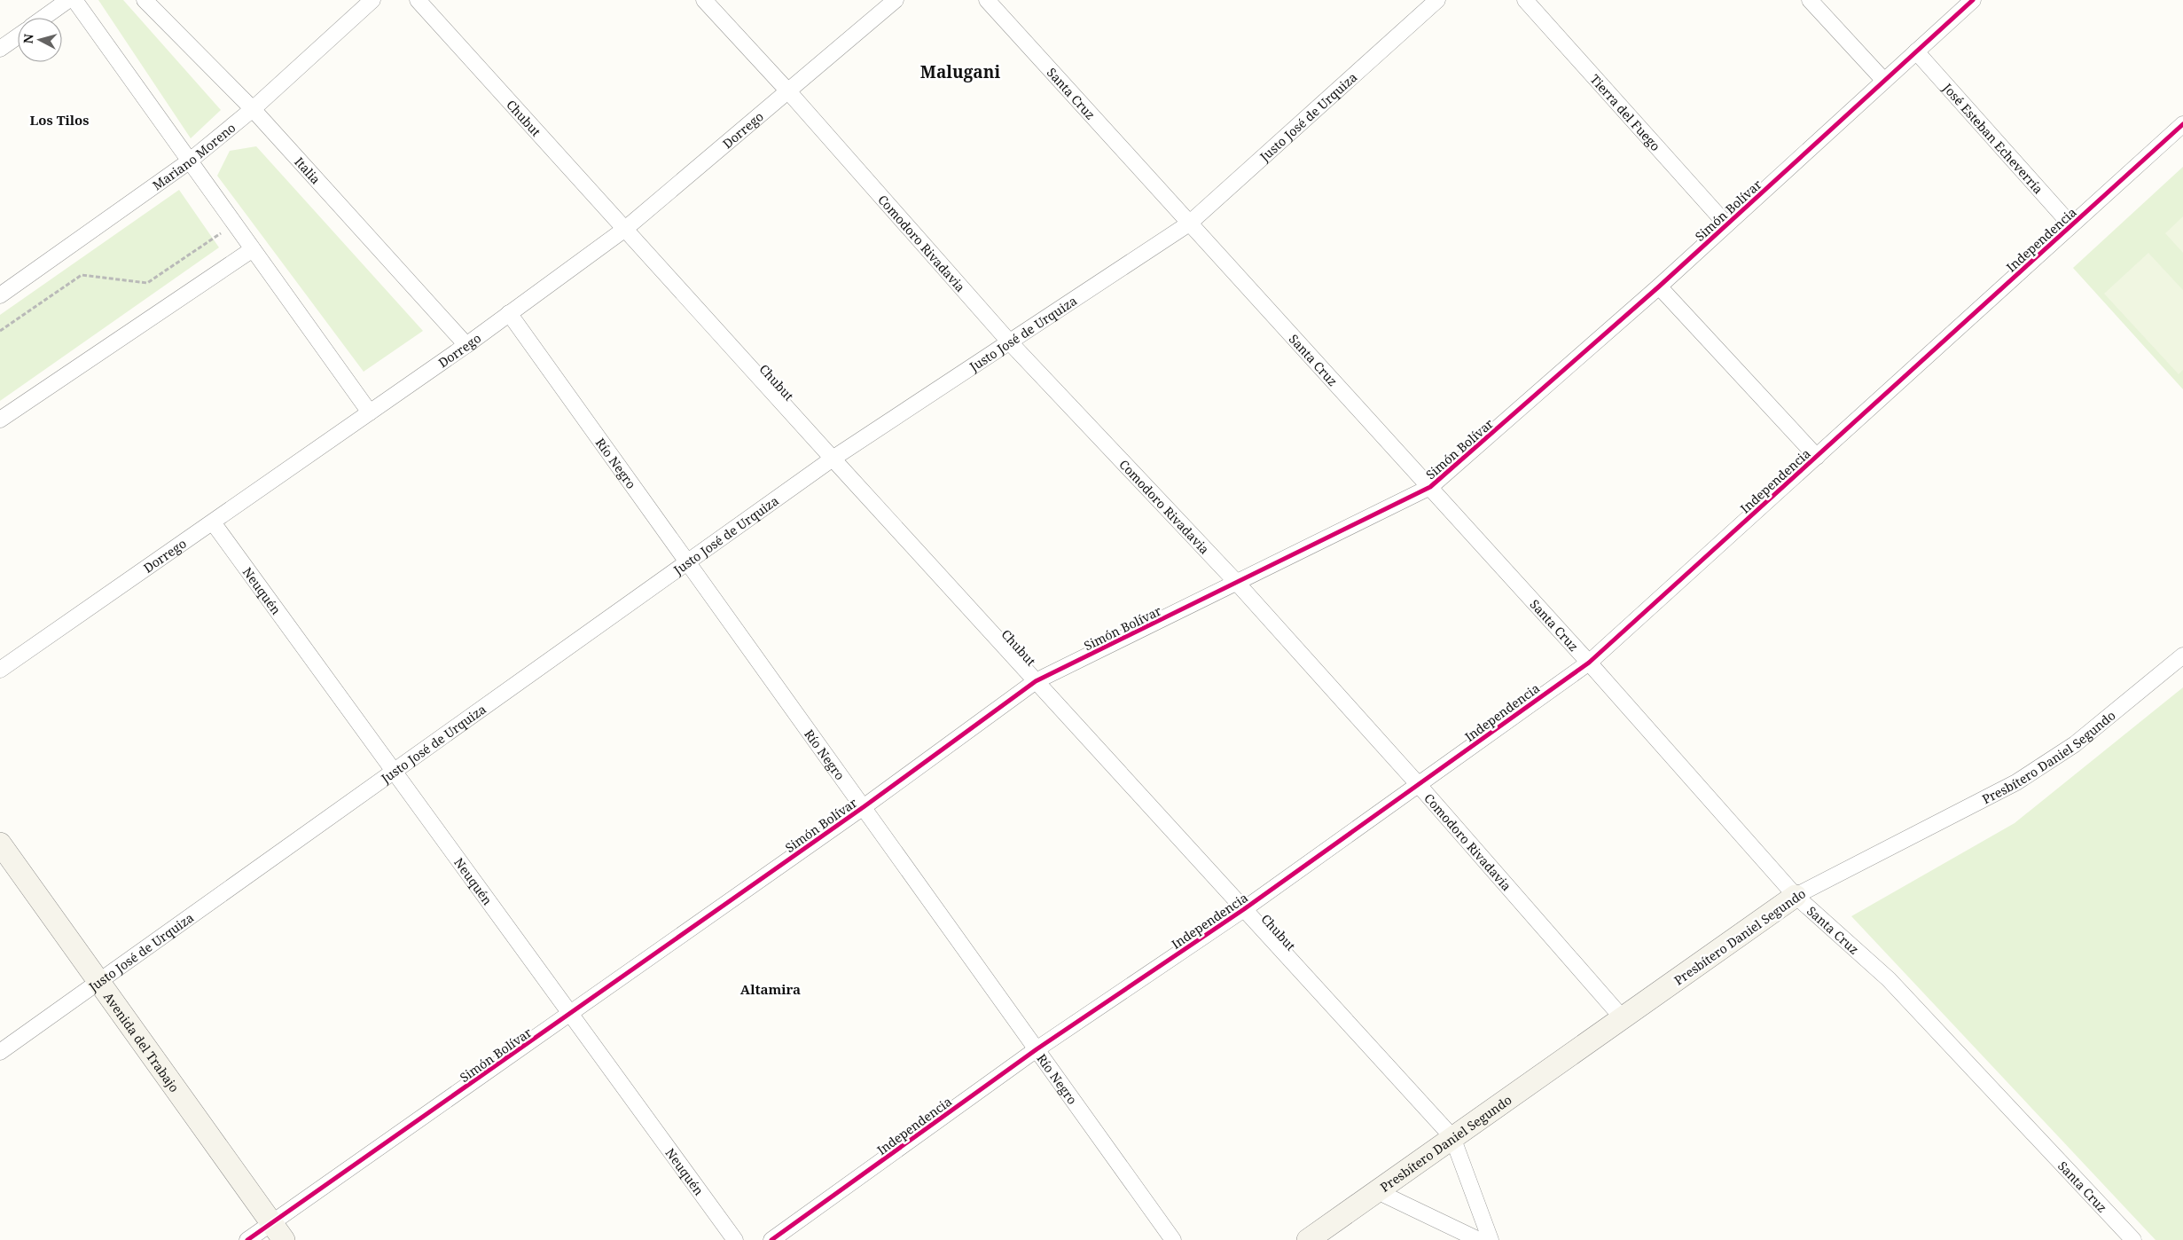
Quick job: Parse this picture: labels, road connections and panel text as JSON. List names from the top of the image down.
{
  "streets": {
    "main road": ["Presbítero Daniel Segundo", "Avenida del Trabajo"],
    "street": [
      "Santa Cruz",
      "Tierra del Fuego",
      "Justo José de Urquiza",
      "Chubut",
      "Dorrego",
      "José Esteban Echeverría",
      "Mariano Moreno",
      "Italia",
      "Simón Bolívar",
      "Independencia",
      "Comodoro Rivadavia",
      "Río Negro",
      "Neuquén"
    ]
  },
  "crossings": [
    ["Santa Cruz", "Justo José de Urquiza"],
    ["Santa Cruz", "Simón Bolívar"],
    ["Santa Cruz", "Independencia"],
    ["Santa Cruz", "Presbítero Daniel Segundo"],
    ["Tierra del Fuego", "Simón Bolívar"],
    ["Justo José de Urquiza", "Chubut"],
    ["Justo José de Urquiza", "Comodoro Rivadavia"],
    ["Justo José de Urquiza", "Río Negro"],
    ["Justo José de Urquiza", "Neuquén"],
    ["Justo José de Urquiza", "Avenida del Trabajo"],
    ["Chubut", "Dorrego"],
    ["Chubut", "Simón Bolívar"],
    ["Chubut", "Independencia"],
    ["Chubut", "Presbítero Daniel Segundo"],
    ["Dorrego", "Italia"],
    ["Dorrego", "Comodoro Rivadavia"],
    ["Dorrego", "Río Negro"],
    ["Dorrego", "Neuquén"],
    ["José Esteban Echeverría", "Simón Bolívar"],
    ["José Esteban Echeverría", "Independencia"],
    ["Mariano Moreno", "Italia"],
    ["Simón Bolívar", "Comodoro Rivadavia"],
    ["Simón Bolívar", "Río Negro"],
    ["Simón Bolívar", "Neuquén"],
    ["Simón Bolívar", "Avenida del Trabajo"],
    ["Independencia", "Comodoro Rivadavia"],
    ["Independencia", "Río Negro"],
    ["Comodoro Rivadavia", "Presbítero Daniel Segundo"]
  ],
  "districts": ["Malugani", "Los Tilos", "Altamira"],
  "north": "left"
}
